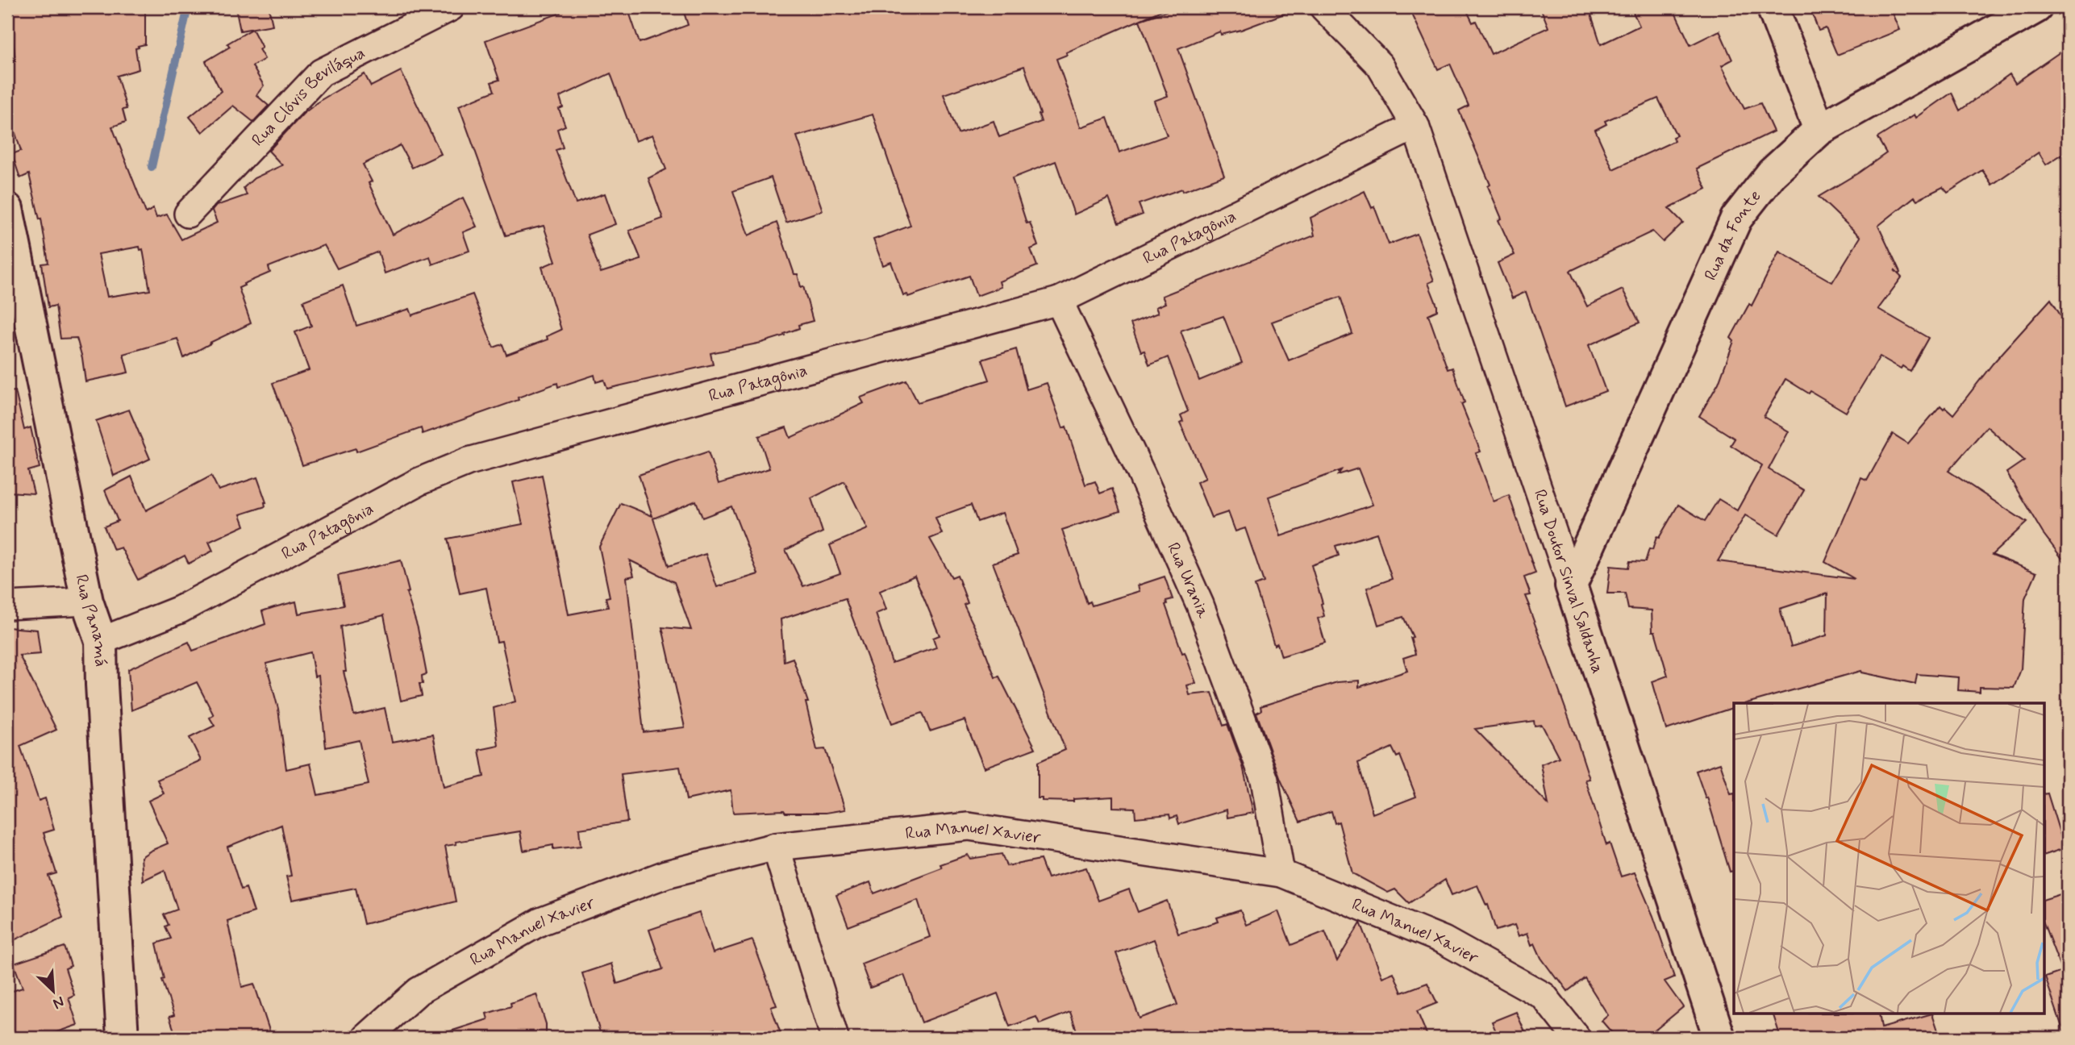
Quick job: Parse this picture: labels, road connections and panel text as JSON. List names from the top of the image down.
{
  "streets": {
    "street": [
      "Rua Clóvis Beviláqua",
      "Rua da Fonte",
      "Rua Patagônia",
      "Rua Urania",
      "Rua Doutor Sinval Saldanha",
      "Rua Panamá",
      "Rua Manuel Xavier"
    ]
  },
  "crossings": [
    ["Rua da Fonte", "Rua Doutor Sinval Saldanha"],
    ["Rua Patagônia", "Rua Urania"],
    ["Rua Patagônia", "Rua Doutor Sinval Saldanha"],
    ["Rua Patagônia", "Rua Panamá"],
    ["Rua Urania", "Rua Manuel Xavier"]
  ],
  "north": "bottom right"
}
